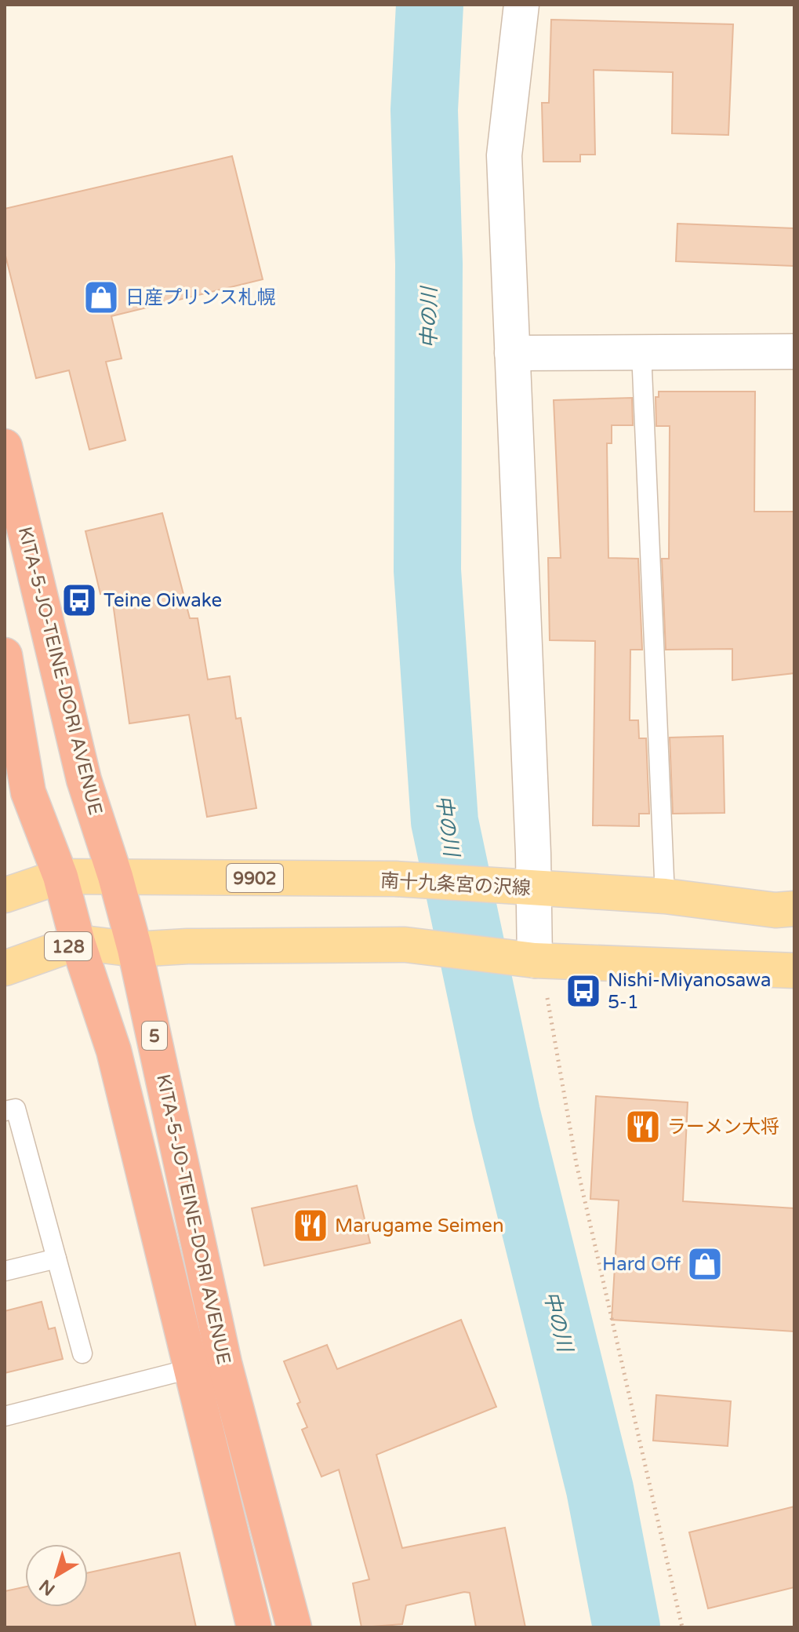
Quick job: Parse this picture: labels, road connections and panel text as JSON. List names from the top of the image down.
{
  "streets": {
    "highway": ["KITA-5-JO-TEINE-DORI AVENUE", "5"],
    "main road": ["9902", "南十九条宮の沢線", "128"]
  },
  "crossings": [
    ["KITA-5-JO-TEINE-DORI AVENUE", "南十九条宮の沢線"],
    ["KITA-5-JO-TEINE-DORI AVENUE", "128"]
  ],
  "water": ["中の川"],
  "places": {
    "shop": ["日産プリンス札幌", "Hard Off"],
    "bus stop": ["Teine Oiwake", "Nishi-Miyanosawa 5-1"],
    "restaurant": ["ラーメン大将", "Marugame Seimen"]
  },
  "north": "bottom left"
}
